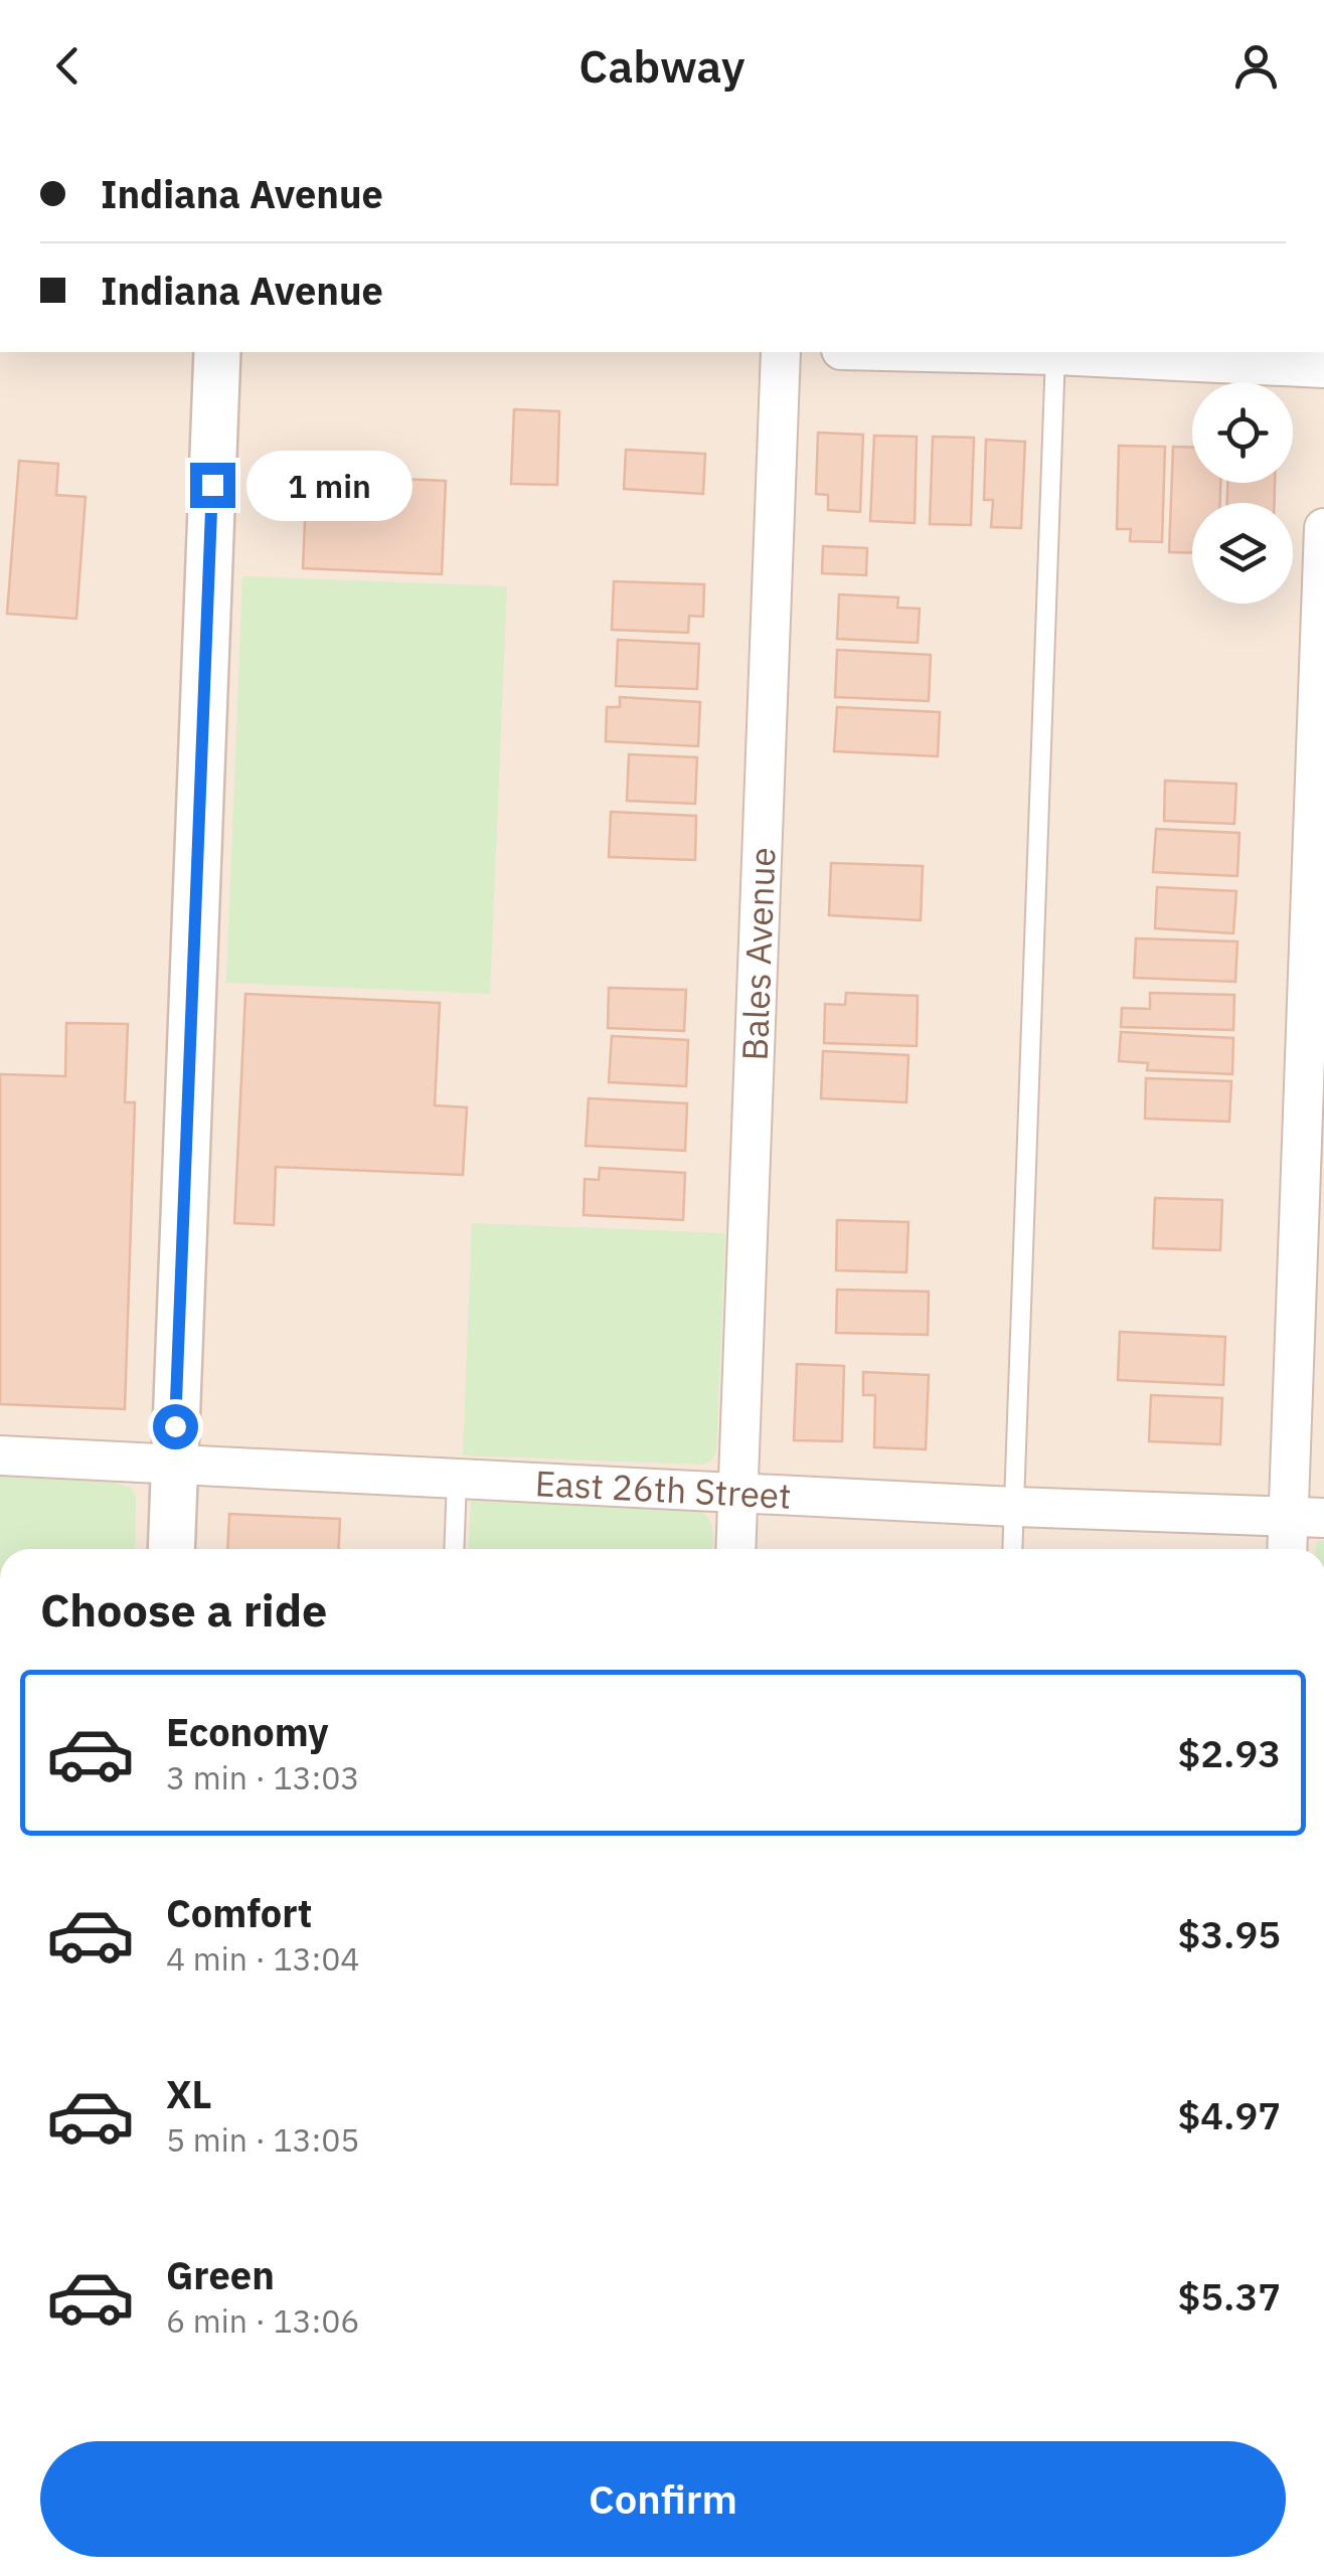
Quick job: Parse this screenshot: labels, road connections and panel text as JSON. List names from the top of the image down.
{
  "streets": {
    "street": ["Bales Avenue", "East 26th Street"]
  },
  "crossings": [
    ["Bales Avenue", "East 26th Street"]
  ],
  "page": {
    "header": "Cabway",
    "banner": ["Indiana Avenue", "Indiana Avenue"],
    "bubble": "1 min",
    "heading": "Choose a ride",
    "list": [
      {
        "name": "Economy",
        "note": "3 min · 13:03",
        "value": "$2.93"
      },
      {
        "name": "Comfort",
        "note": "4 min · 13:04",
        "value": "$3.95"
      },
      {
        "name": "XL",
        "note": "5 min · 13:05",
        "value": "$4.97"
      },
      {
        "name": "Green",
        "note": "6 min · 13:06",
        "value": "$5.37"
      }
    ],
    "buttons": "Confirm"
  }
}
